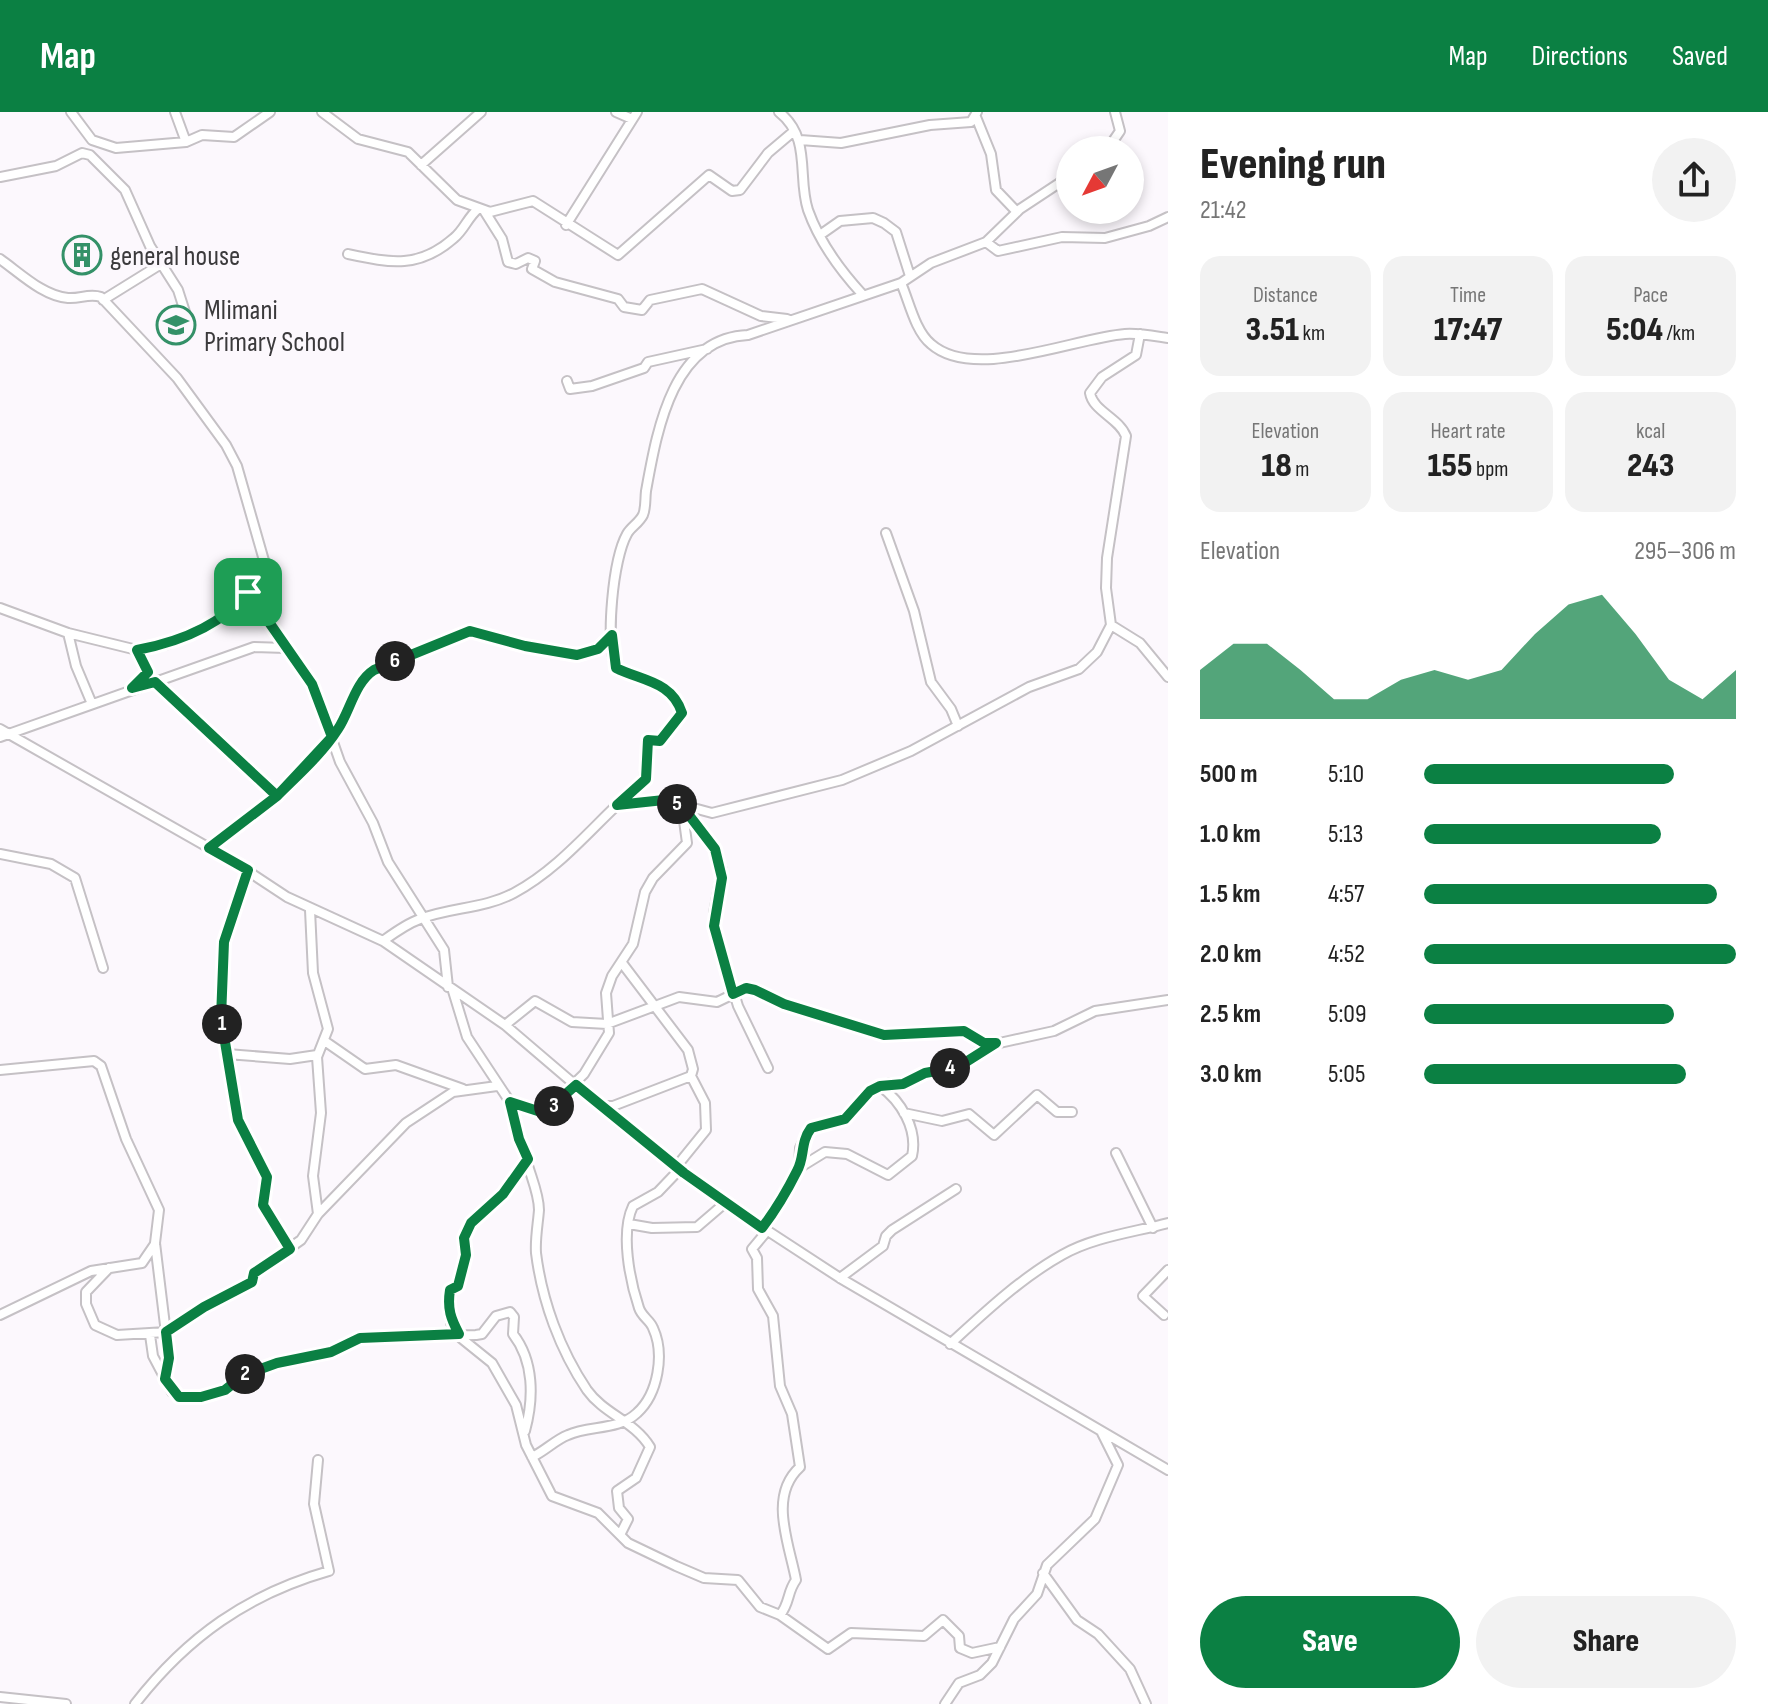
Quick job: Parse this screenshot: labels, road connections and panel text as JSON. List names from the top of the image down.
{
  "places": {
    "building": ["general house"],
    "school or university": ["Mlimani Primary School"]
  },
  "north": "bottom left",
  "page": {
    "header": "Map",
    "nav": ["Map", "Directions", "Saved"],
    "heading": ["Evening run", "21:42"],
    "stats": [
      ["Distance", "3.51 km"],
      ["Time", "17:47"],
      ["Pace", "5:04 /km"],
      ["Elevation", "18 m"],
      ["Heart rate", "155 bpm"],
      ["kcal", "243"]
    ],
    "chart": ["Elevation", "295–306 m"],
    "pins": [
      "6",
      "5",
      "1",
      "4",
      "3",
      "2"
    ],
    "list": [
      {
        "name": "500 m",
        "note": "5:10"
      },
      {
        "name": "1.0 km",
        "note": "5:13"
      },
      {
        "name": "1.5 km",
        "note": "4:57"
      },
      {
        "name": "2.0 km",
        "note": "4:52"
      },
      {
        "name": "2.5 km",
        "note": "5:09"
      },
      {
        "name": "3.0 km",
        "note": "5:05"
      }
    ],
    "buttons": ["Save", "Share"]
  }
}
